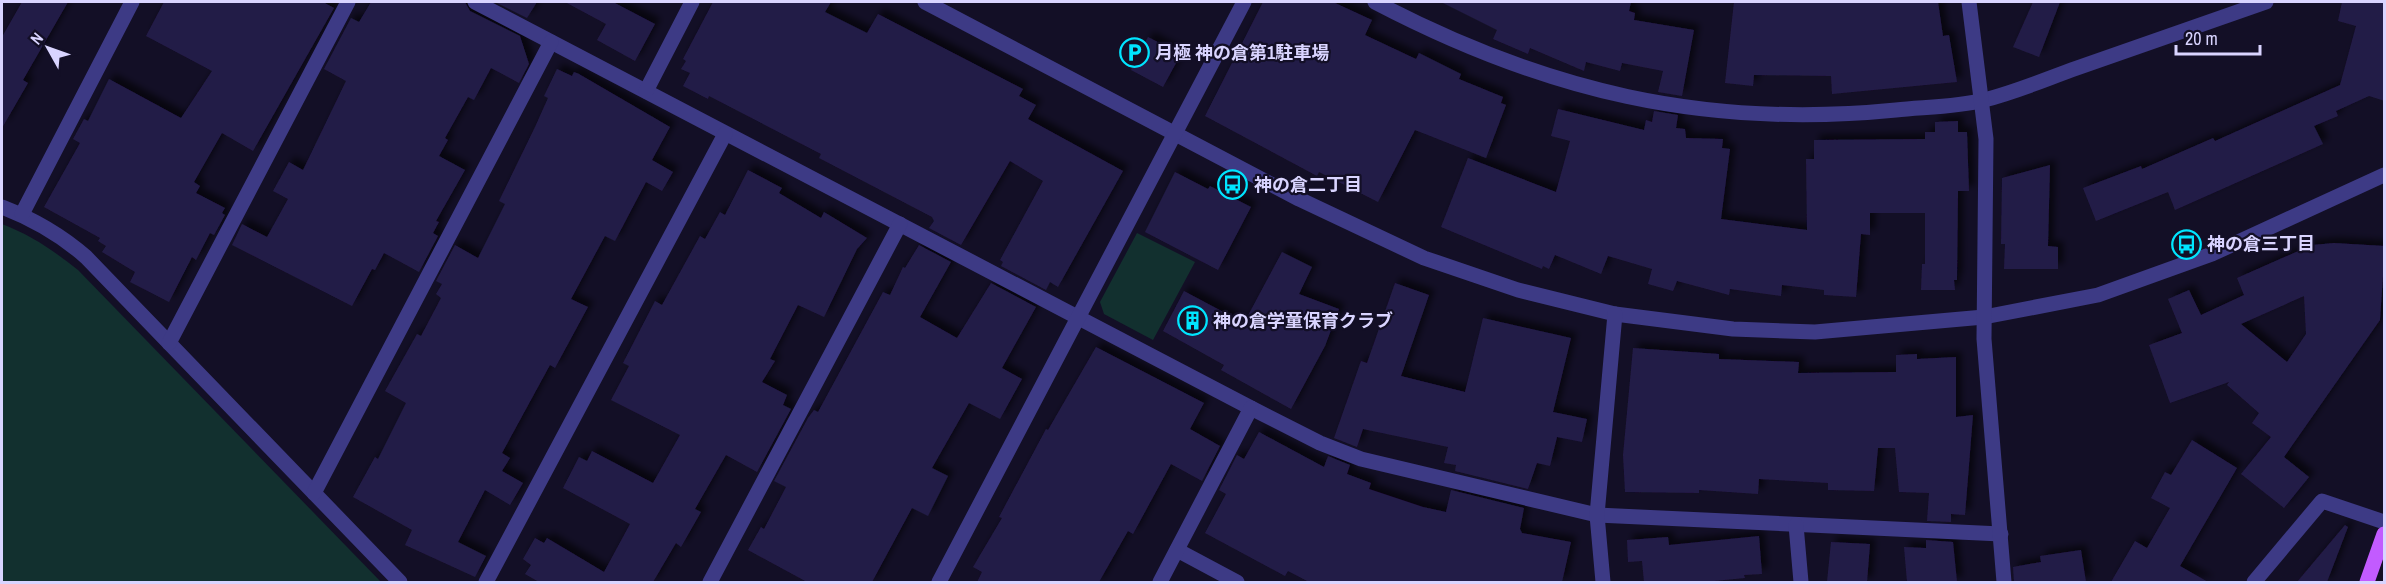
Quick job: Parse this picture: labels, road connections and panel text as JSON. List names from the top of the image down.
{
  "places": {
    "parking": ["月極 神の倉第1駐車場"],
    "bus stop": ["神の倉二丁目", "神の倉三丁目"],
    "building": ["神の倉学童保育クラブ"]
  },
  "scale_bar": "20 m",
  "north": "top left"
}
